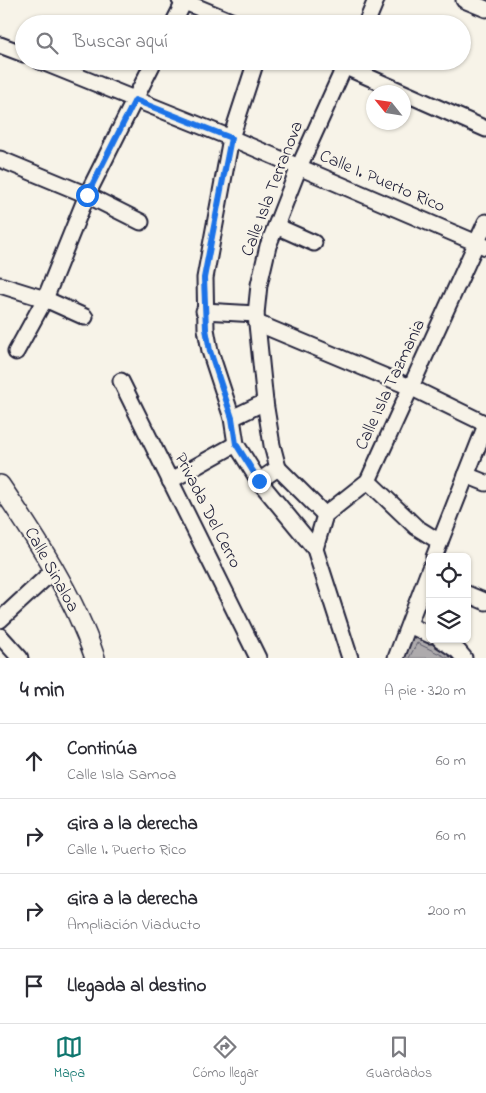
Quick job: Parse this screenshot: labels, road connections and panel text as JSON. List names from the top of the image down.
{
  "streets": {
    "main road": ["Calle Sinaloa"],
    "street": [
      "Calle I. Puerto Rico",
      "Calle Isla Terranova",
      "Calle Isla Tazmania",
      "Privada Del Cerro"
    ]
  },
  "crossings": [
    ["Calle I. Puerto Rico", "Calle Isla Terranova"],
    ["Calle I. Puerto Rico", "Calle Isla Tazmania"]
  ],
  "north": "top left",
  "page": {
    "search": "Buscar aquí",
    "heading": ["4 min", "A pie · 320 m"],
    "list": [
      ["Continúa", "Calle Isla Samoa", "60 m"],
      ["Gira a la derecha", "Calle I. Puerto Rico", "60 m"],
      ["Gira a la derecha", "Ampliación Viaducto", "200 m"],
      "Llegada al destino"
    ],
    "nav": ["Mapa", "Cómo llegar", "Guardados"]
  }
}
